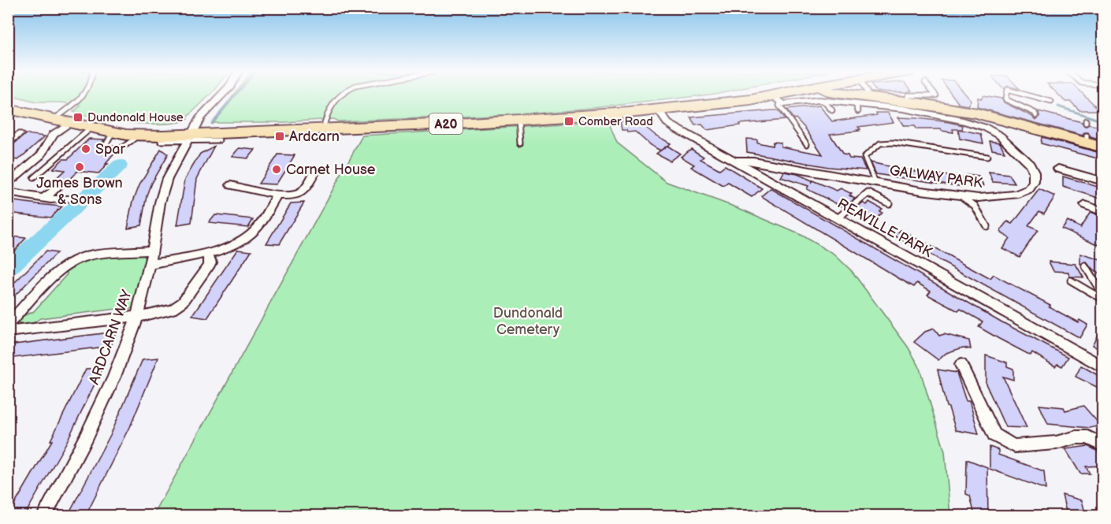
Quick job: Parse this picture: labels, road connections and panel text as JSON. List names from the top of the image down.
{
  "streets": {
    "highway": ["A20"],
    "street": ["GALWAY PARK", "REAVILLE PARK", "ARDCARN WAY"]
  },
  "crossings": [
    ["A20", "GALWAY PARK"],
    ["A20", "REAVILLE PARK"],
    ["A20", "ARDCARN WAY"],
    ["GALWAY PARK", "REAVILLE PARK"]
  ],
  "parks": ["Dundonald Cemetery"],
  "places": {
    "transit": ["Dundonald House", "Comber Road", "Ardcarn"],
    "other": ["Spar", "James Brown & Sons", "Carnet House"]
  }
}
